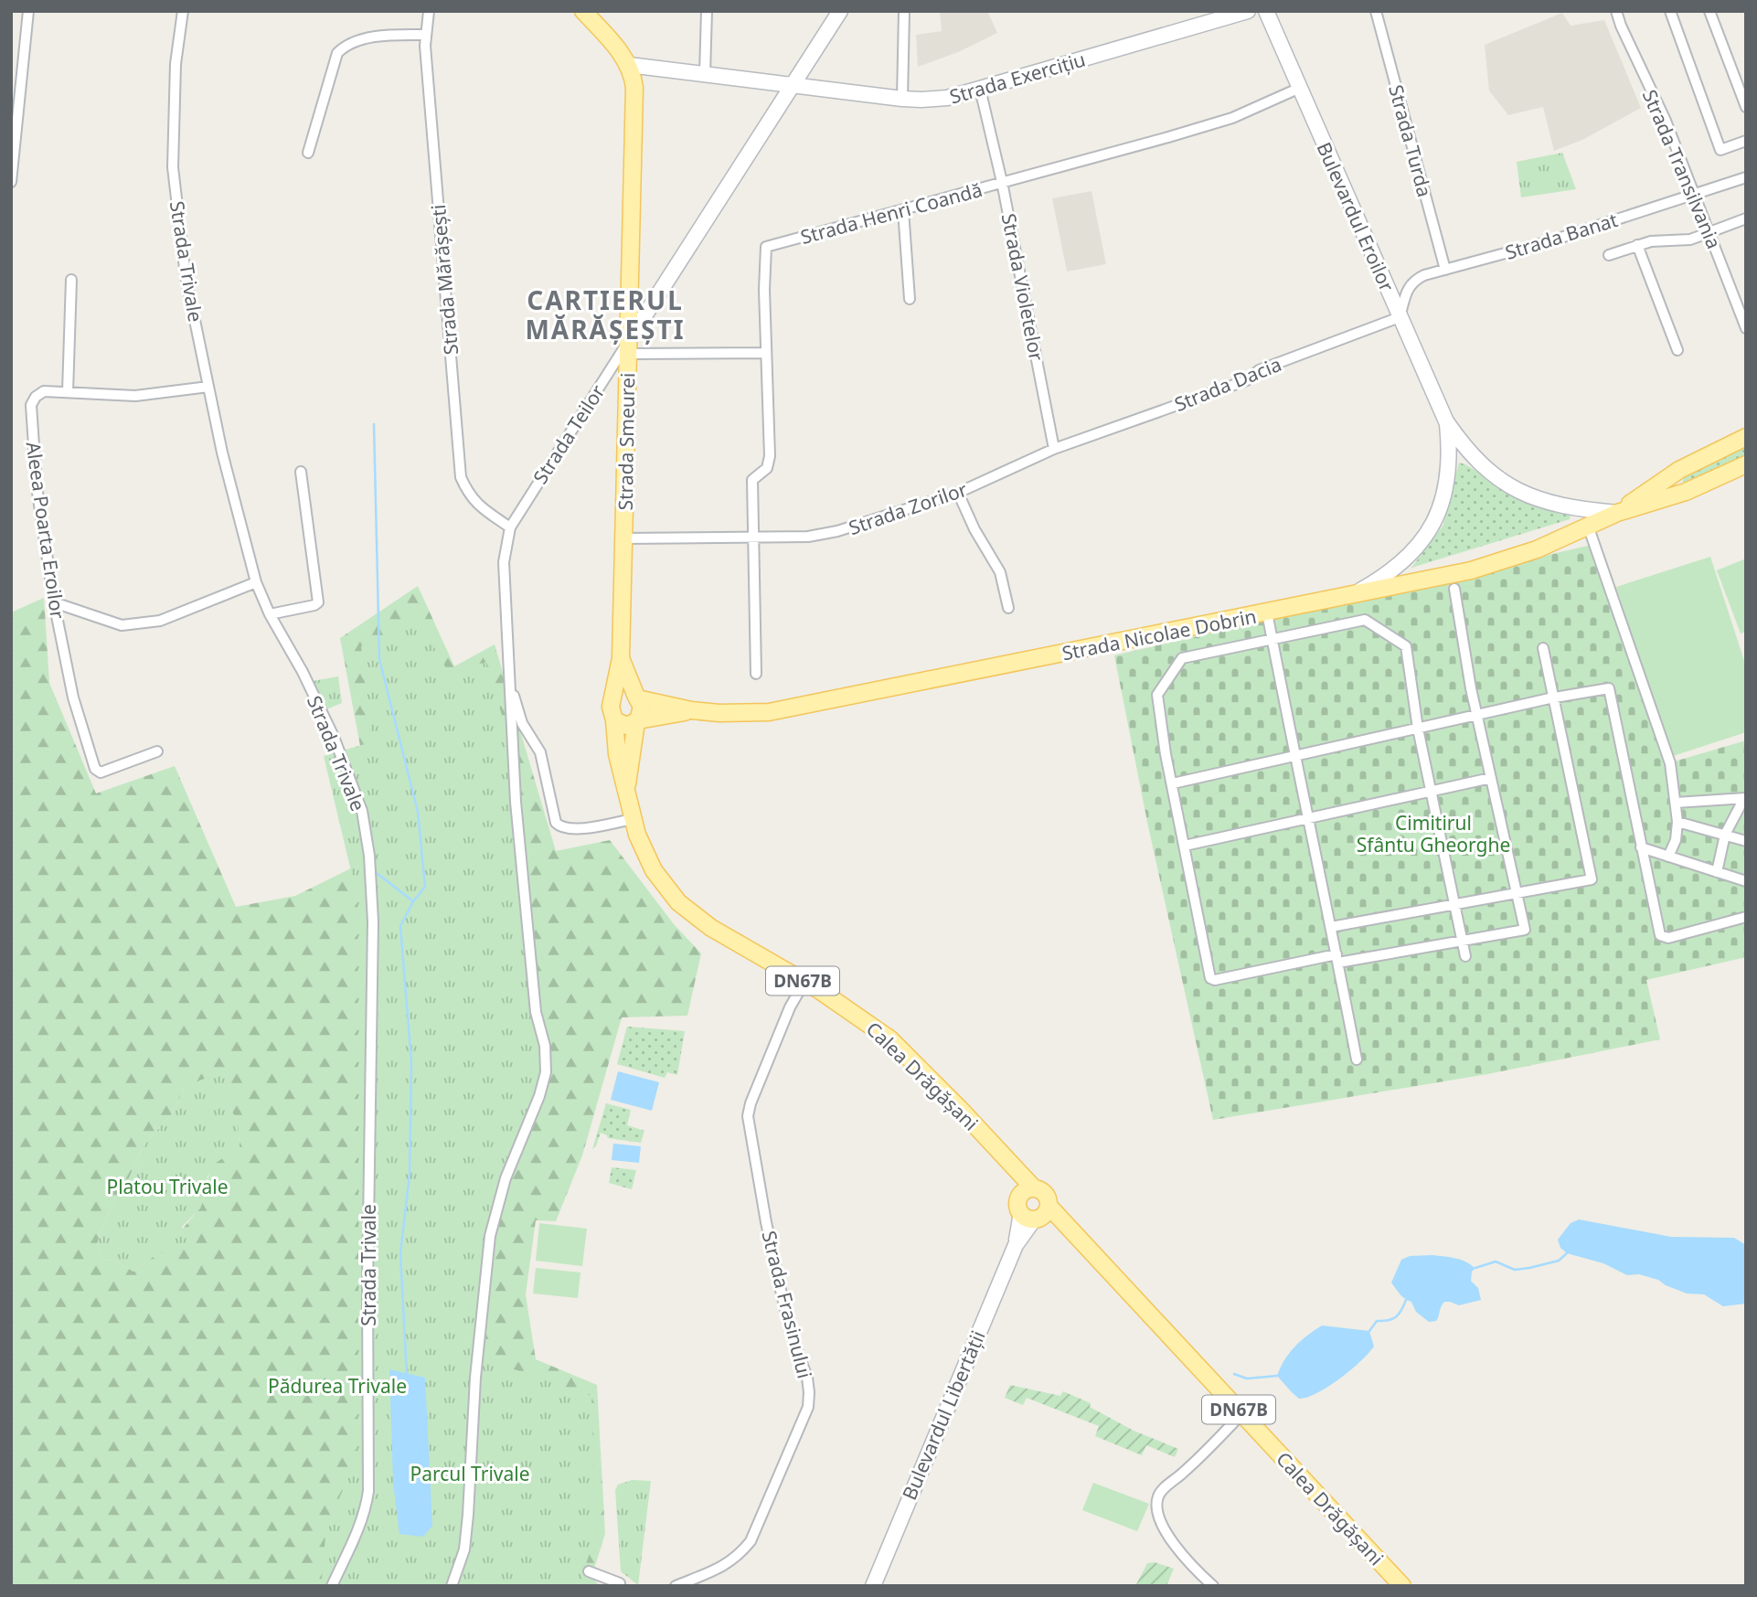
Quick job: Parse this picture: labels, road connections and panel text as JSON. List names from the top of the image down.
{
  "streets": {
    "main road": [
      "Strada Smeurei",
      "Strada Nicolae Dobrin",
      "DN67B",
      "Calea Drăgășani"
    ],
    "street": [
      "Strada Exercițiu",
      "Strada Turda",
      "Strada Transilvania",
      "Strada Henri Coandă",
      "Bulevardul Eroilor",
      "Strada Banat",
      "Strada Trivale",
      "Strada Mărășești",
      "Strada Violetelor",
      "Strada Dacia",
      "Strada Teilor",
      "Strada Zorilor",
      "Aleea Poarta Eroilor",
      "Strada Frasinului",
      "Bulevardul Libertății"
    ]
  },
  "crossings": [
    ["Strada Exercițiu", "Strada Violetelor"],
    ["Strada Exercițiu", "Strada Teilor"],
    ["Strada Exercițiu", "Strada Smeurei"],
    ["Strada Turda", "Strada Banat"],
    ["Strada Transilvania", "Strada Banat"],
    ["Strada Henri Coandă", "Bulevardul Eroilor"],
    ["Strada Henri Coandă", "Strada Violetelor"],
    ["Strada Henri Coandă", "Strada Zorilor"],
    ["Bulevardul Eroilor", "Strada Banat"],
    ["Bulevardul Eroilor", "Strada Dacia"],
    ["Bulevardul Eroilor", "Strada Nicolae Dobrin"],
    ["Strada Banat", "Strada Dacia"],
    ["Strada Trivale", "Aleea Poarta Eroilor"],
    ["Strada Mărășești", "Strada Teilor"],
    ["Strada Violetelor", "Strada Dacia"],
    ["Strada Violetelor", "Strada Zorilor"],
    ["Strada Dacia", "Strada Zorilor"],
    ["Strada Teilor", "Strada Smeurei"],
    ["Strada Smeurei", "Strada Zorilor"],
    ["Strada Smeurei", "Strada Nicolae Dobrin"],
    ["Strada Smeurei", "Calea Drăgășani"],
    ["Strada Nicolae Dobrin", "Calea Drăgășani"],
    ["Calea Drăgășani", "Strada Frasinului"],
    ["Calea Drăgășani", "Bulevardul Libertății"]
  ],
  "districts": ["CARTIERUL MĂRĂȘEȘTI"],
  "parks": [
    "Cimitirul Sfântu Gheorghe",
    "Platou Trivale",
    "Pădurea Trivale",
    "Parcul Trivale"
  ]
}
